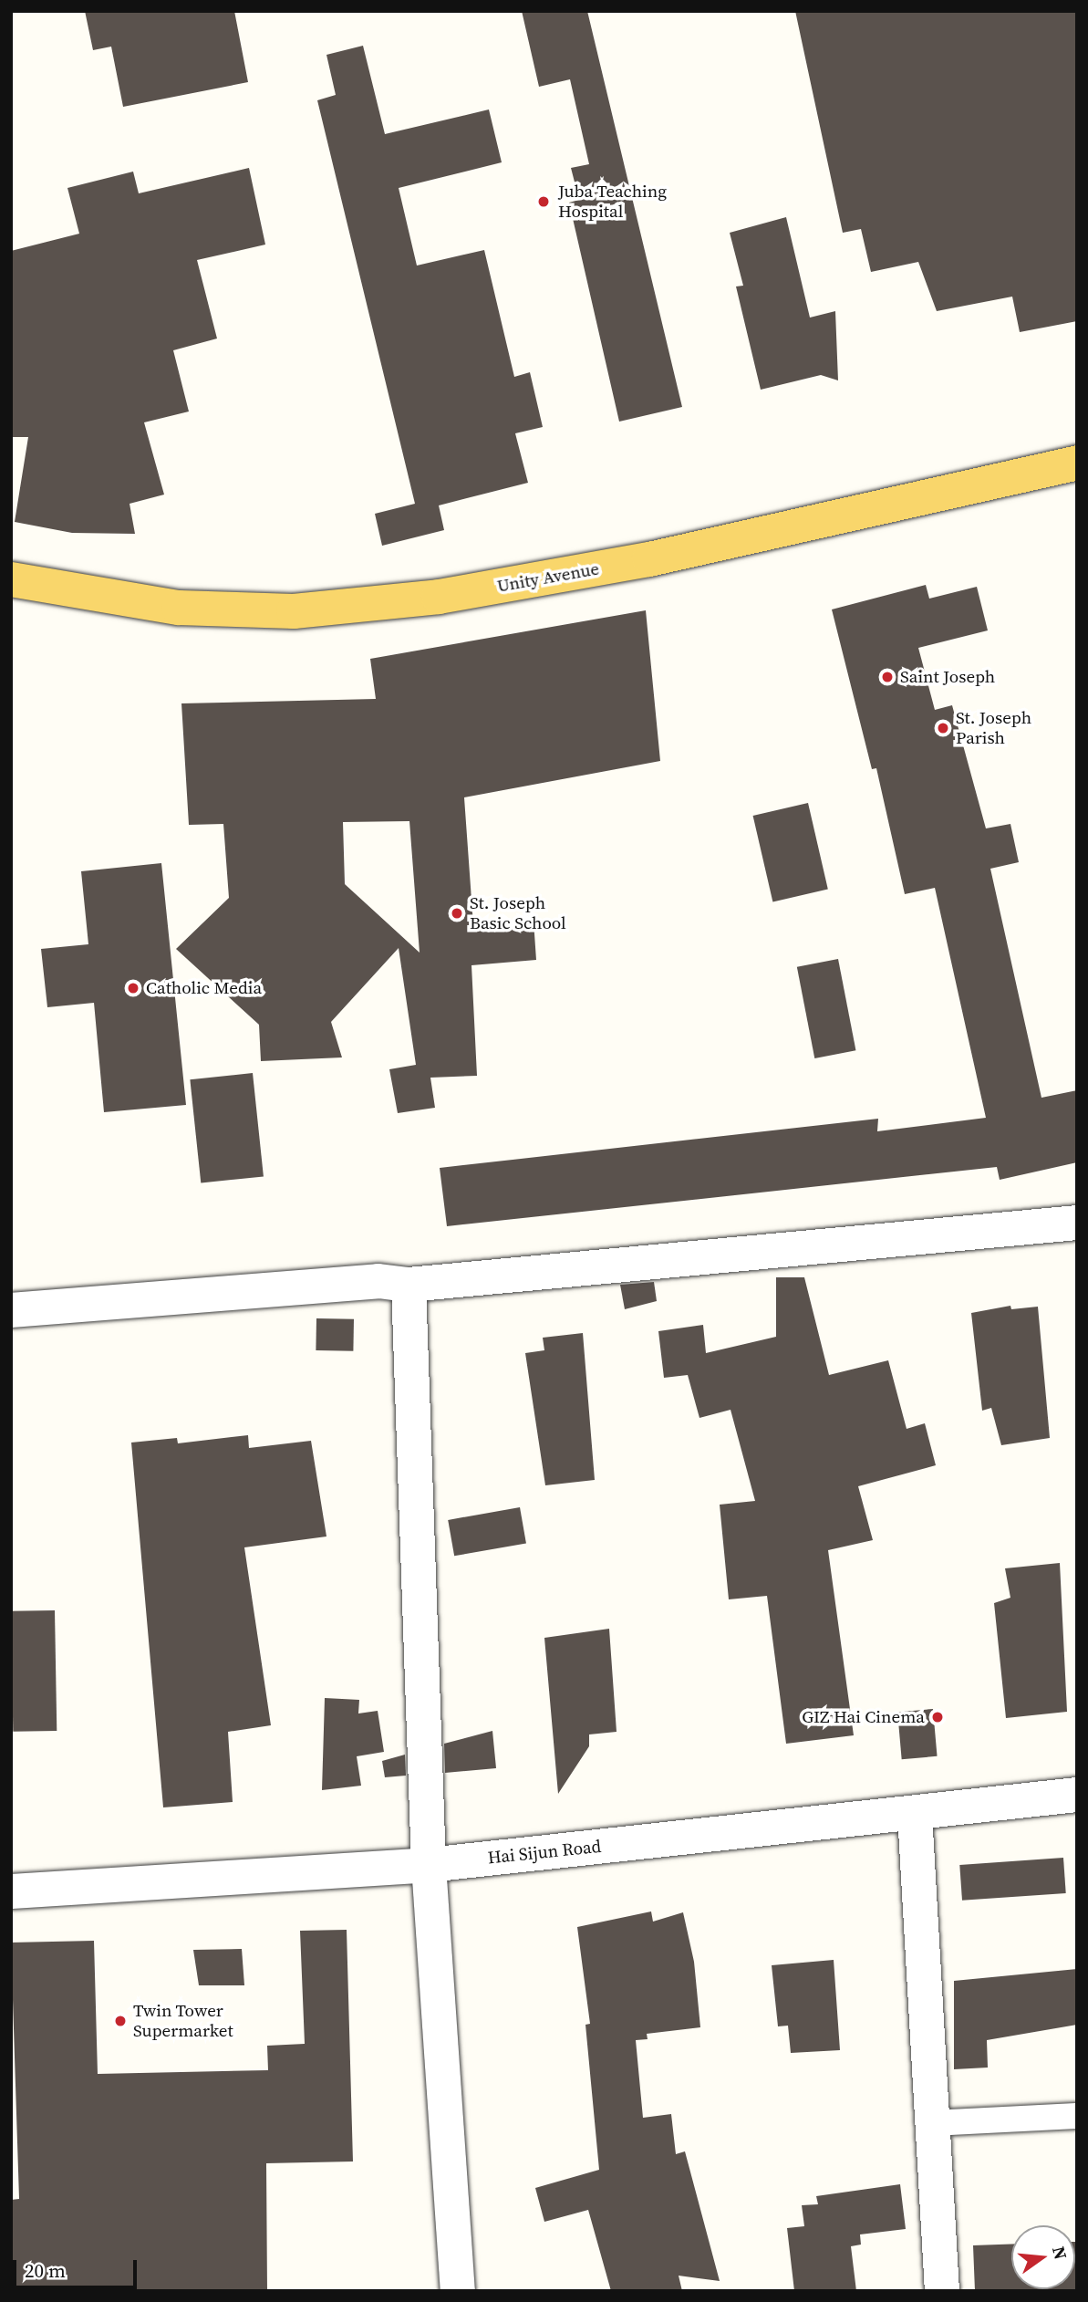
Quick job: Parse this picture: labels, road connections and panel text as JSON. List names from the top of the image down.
{
  "streets": {
    "main road": ["Unity Avenue"],
    "street": ["Hai Sijun Road"]
  },
  "places": [
    "Juba Teaching Hospital",
    "Saint Joseph",
    "St. Joseph Parish",
    "St. Joseph Basic School",
    "Catholic Media",
    "GIZ Hai Cinema",
    "Twin Tower Supermarket"
  ],
  "scale_bar": "20 m",
  "north": "right"
}
